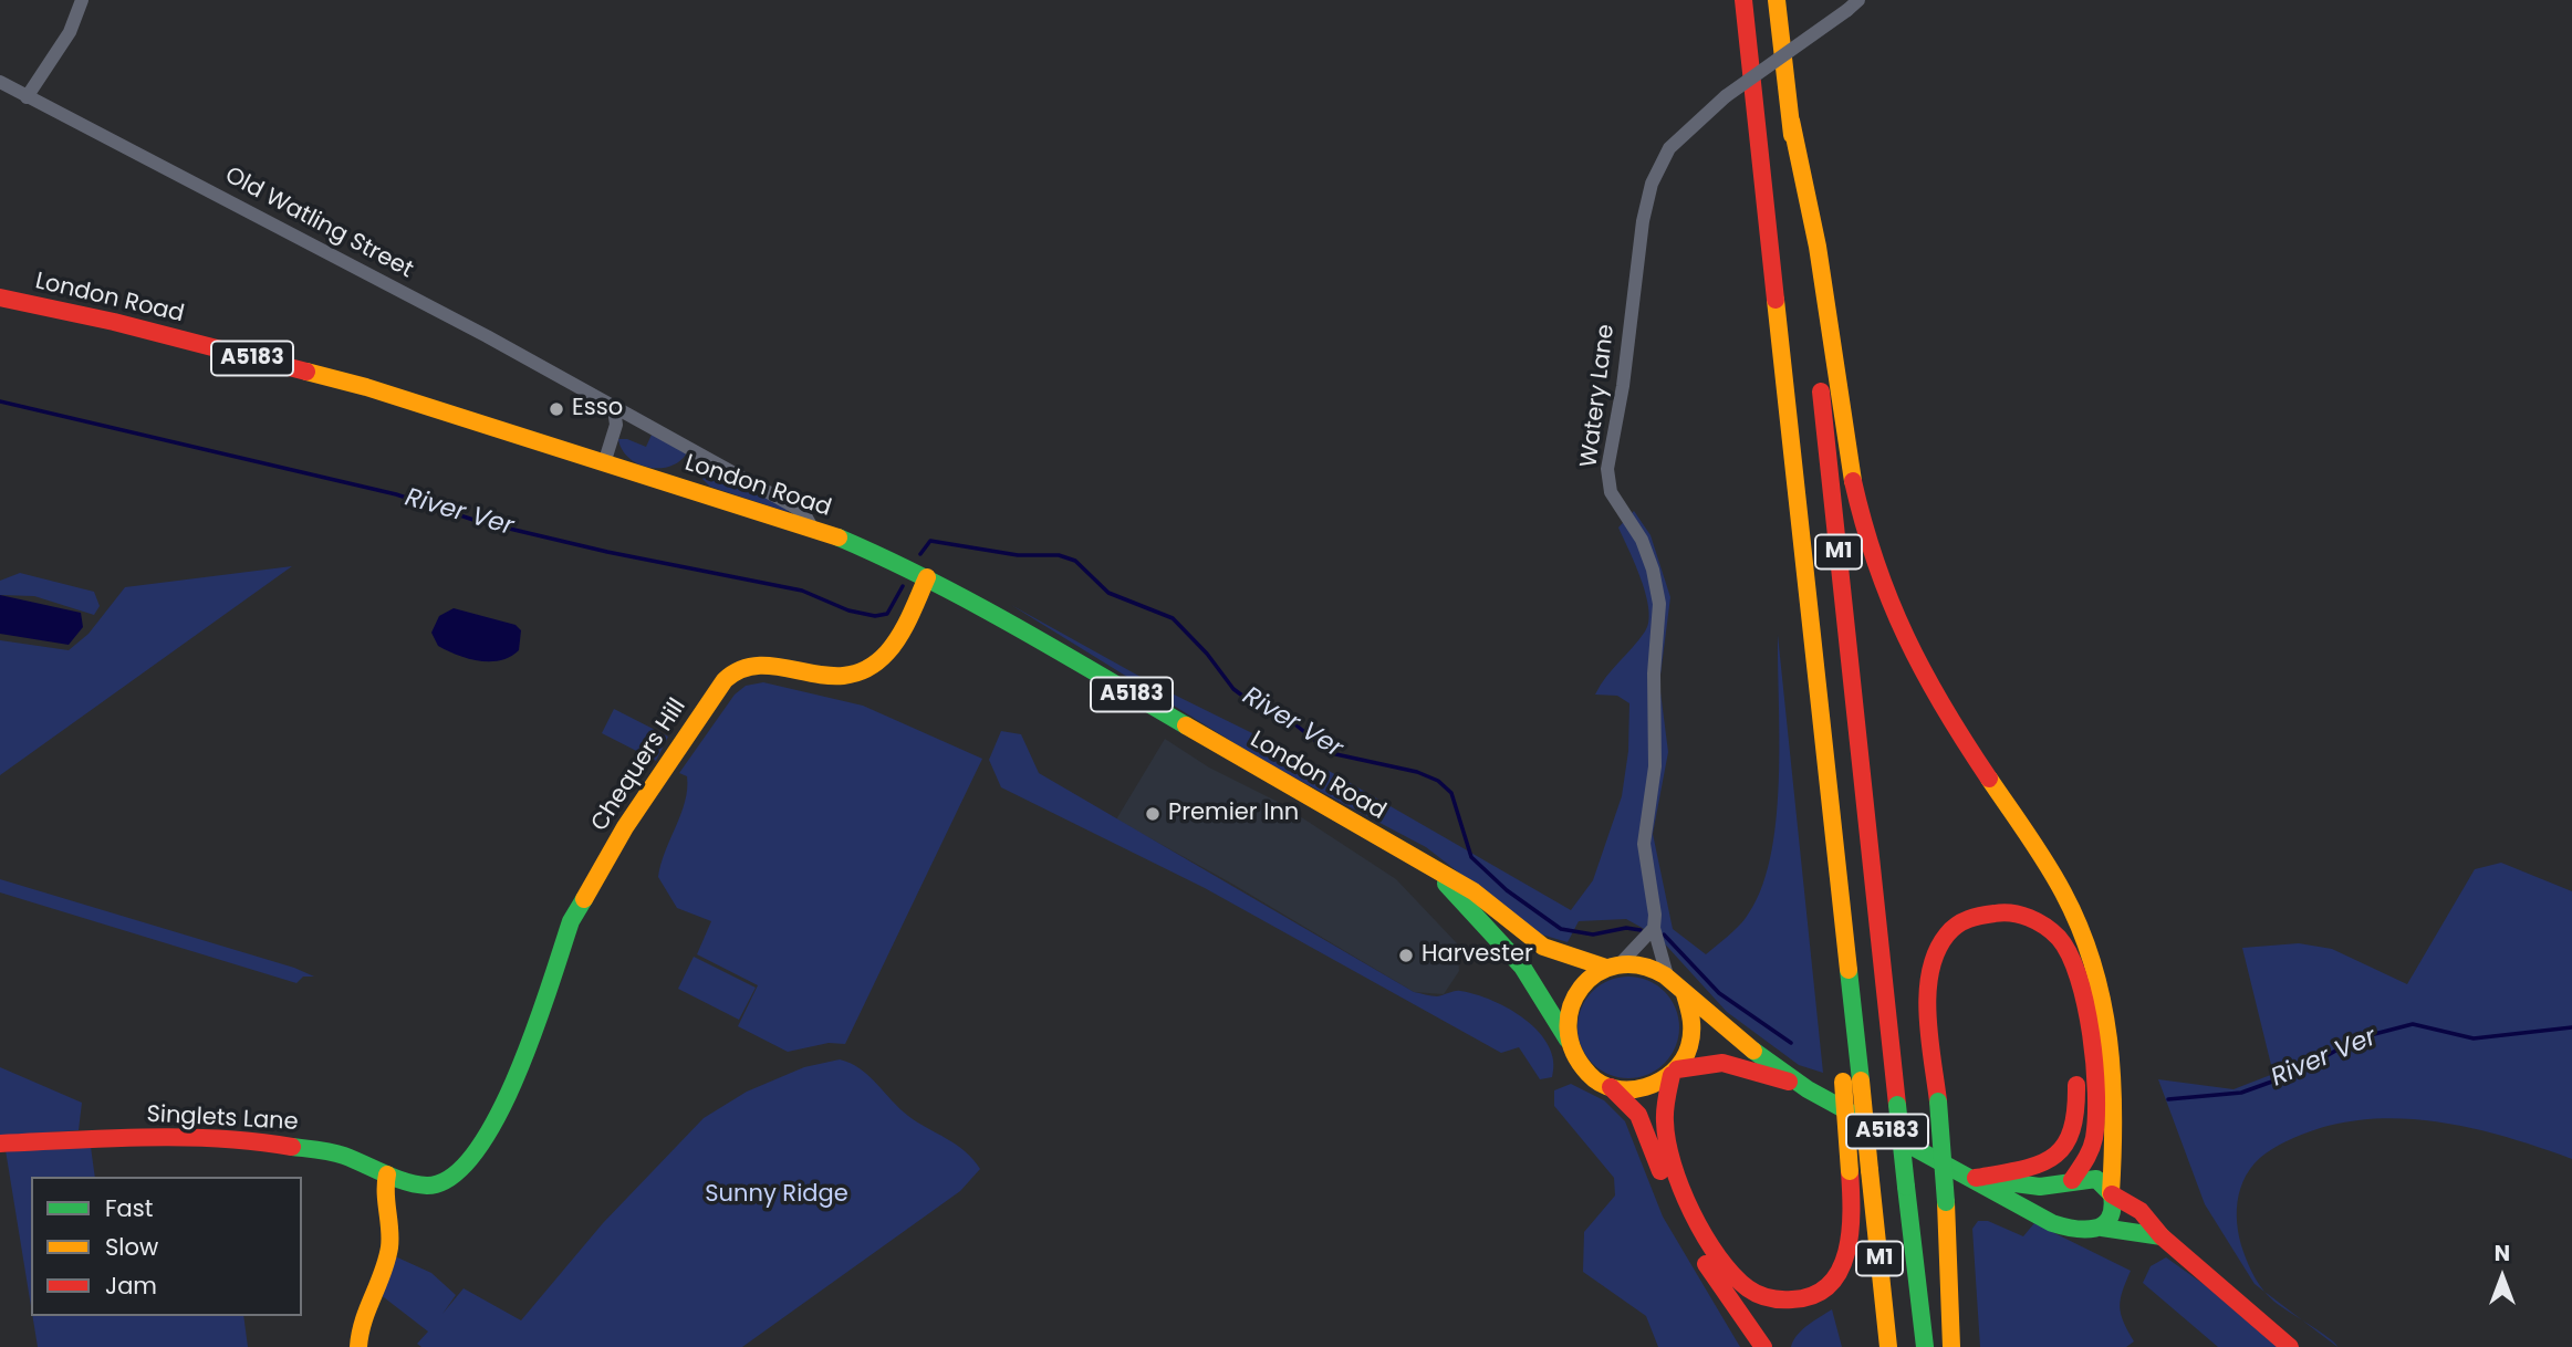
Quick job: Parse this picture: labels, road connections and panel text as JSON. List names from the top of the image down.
{
  "streets": {
    "main road": [
      "London Road",
      "A5183",
      "M1",
      "Chequers Hill",
      "Singlets Lane"
    ],
    "street": ["Old Watling Street", "Watery Lane"]
  },
  "crossings": [
    ["Old Watling Street", "London Road"],
    ["London Road", "A5183"],
    ["London Road", "Watery Lane"],
    ["London Road", "Chequers Hill"],
    ["A5183", "Watery Lane"],
    ["Chequers Hill", "Singlets Lane"]
  ],
  "water": ["River Ver"],
  "parks": ["Sunny Ridge"],
  "places": ["Esso", "Premier Inn", "Harvester"],
  "legend": ["Fast", "Slow", "Jam"],
  "north": "top"
}
